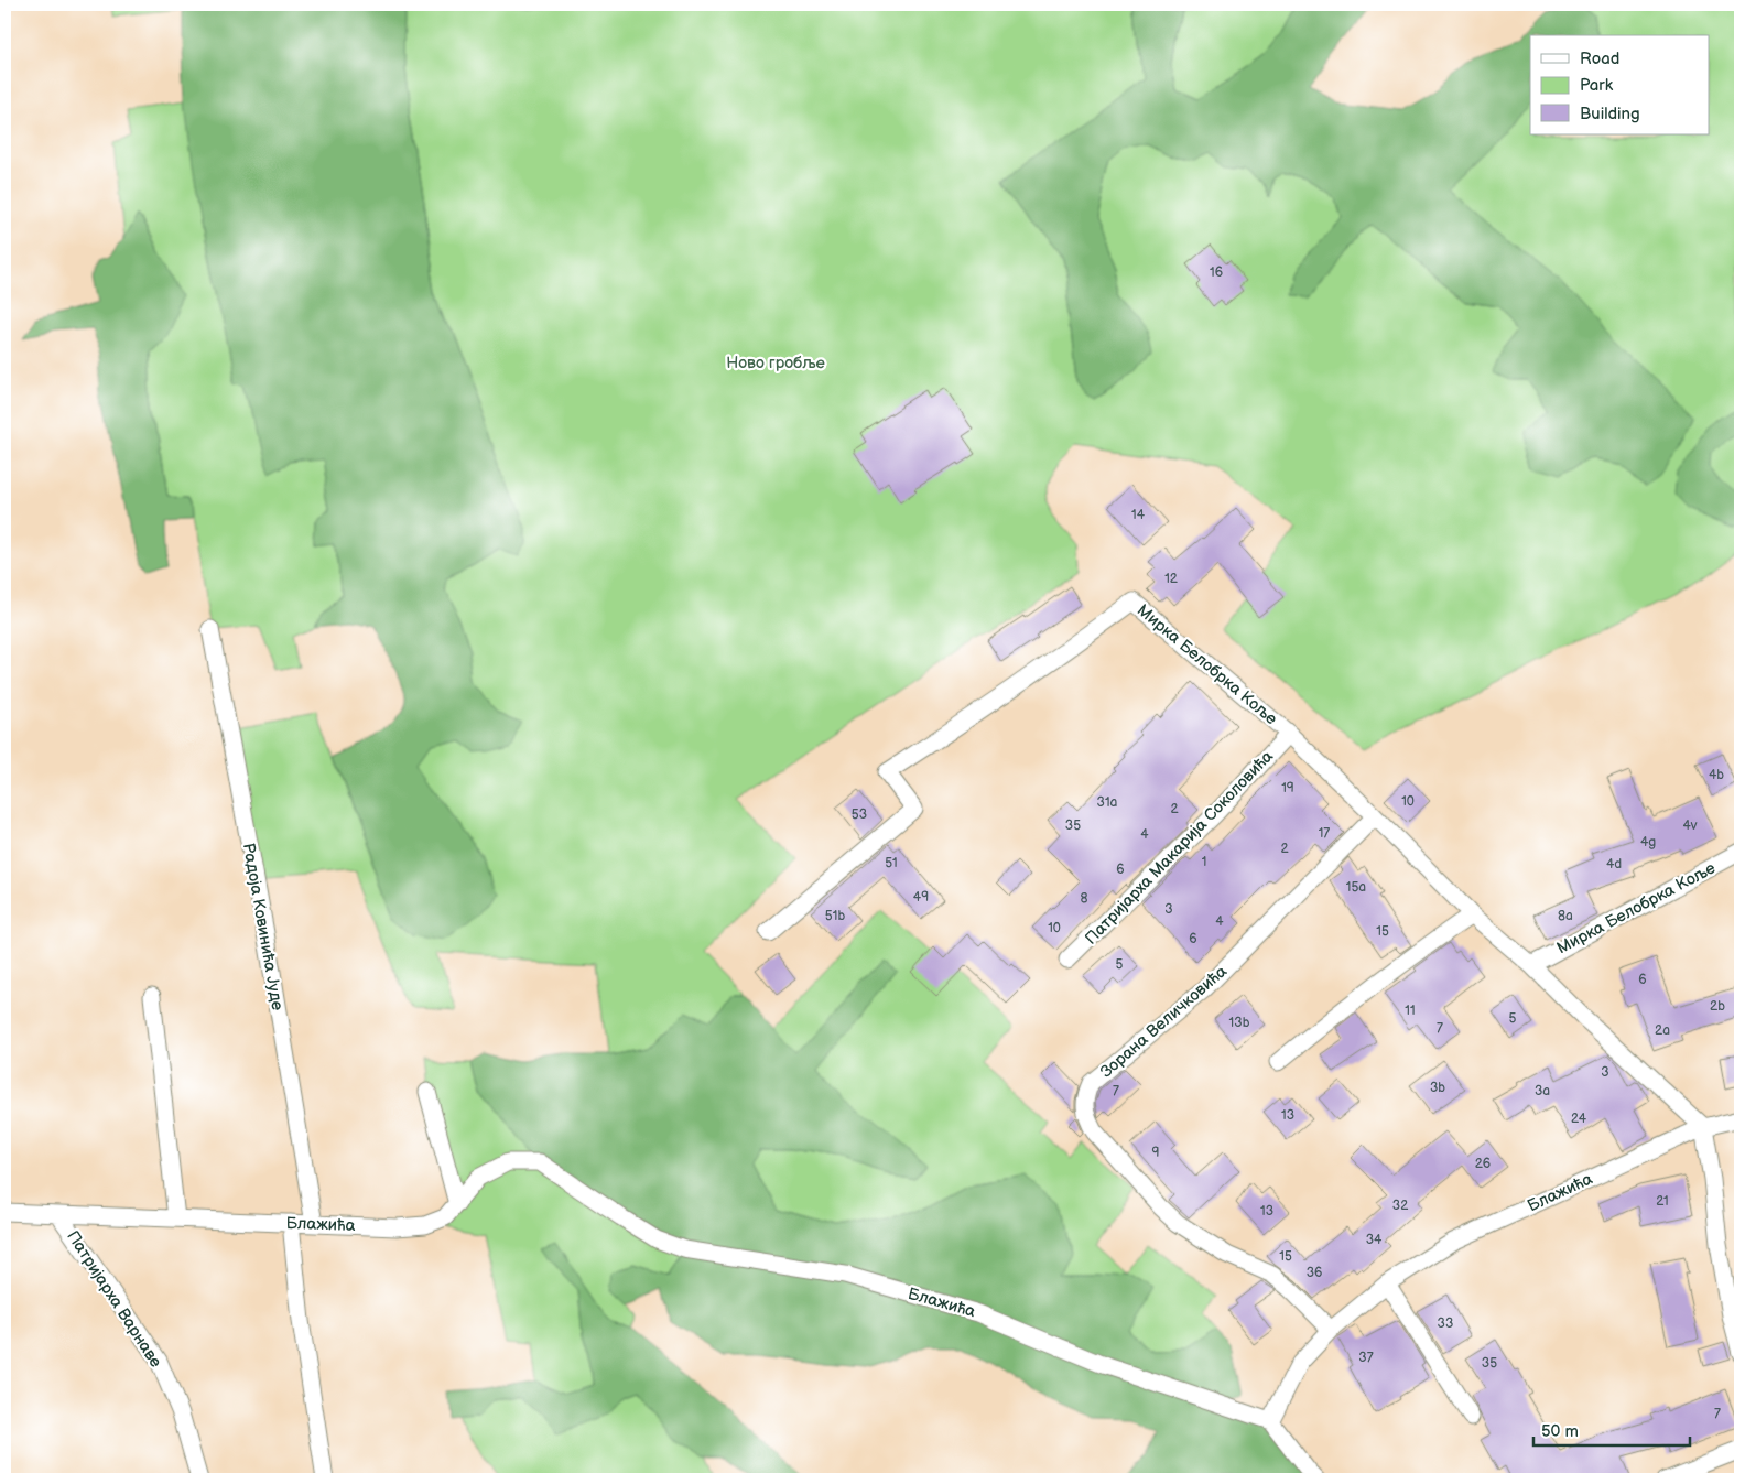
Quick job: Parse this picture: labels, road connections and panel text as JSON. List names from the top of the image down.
{
  "streets": {
    "street": [
      "Мирка Белобрка Коље",
      "Патријарха Макарија Соколовића",
      "Радоја Ковинића Јуде",
      "Зорана Величковића",
      "Блажића",
      "Патријарха Варнаве"
    ]
  },
  "crossings": [
    ["Мирка Белобрка Коље", "Патријарха Макарија Соколовића"],
    ["Мирка Белобрка Коље", "Зорана Величковића"],
    ["Мирка Белобрка Коље", "Блажића"],
    ["Радоја Ковинића Јуде", "Блажића"],
    ["Зорана Величковића", "Блажића"],
    ["Блажића", "Патријарха Варнаве"]
  ],
  "parks": ["Ново гробље"],
  "house_numbers": [
    "16",
    "14",
    "12",
    "4b",
    "19",
    "10",
    "31a",
    "2",
    "53",
    "35",
    "4v",
    "17",
    "4",
    "4g",
    "2",
    "1",
    "51",
    "4d",
    "6",
    "15a",
    "49",
    "8",
    "3",
    "51b",
    "8a",
    "4",
    "10",
    "15",
    "6",
    "5",
    "6",
    "2b",
    "11",
    "5",
    "13b",
    "7",
    "2a",
    "3",
    "3b",
    "7",
    "3a",
    "13",
    "24",
    "9",
    "26",
    "21",
    "32",
    "13",
    "34",
    "15",
    "36",
    "33",
    "37",
    "35",
    "7"
  ],
  "legend": ["Road", "Park", "Building"],
  "scale_bar": "50 m"
}
